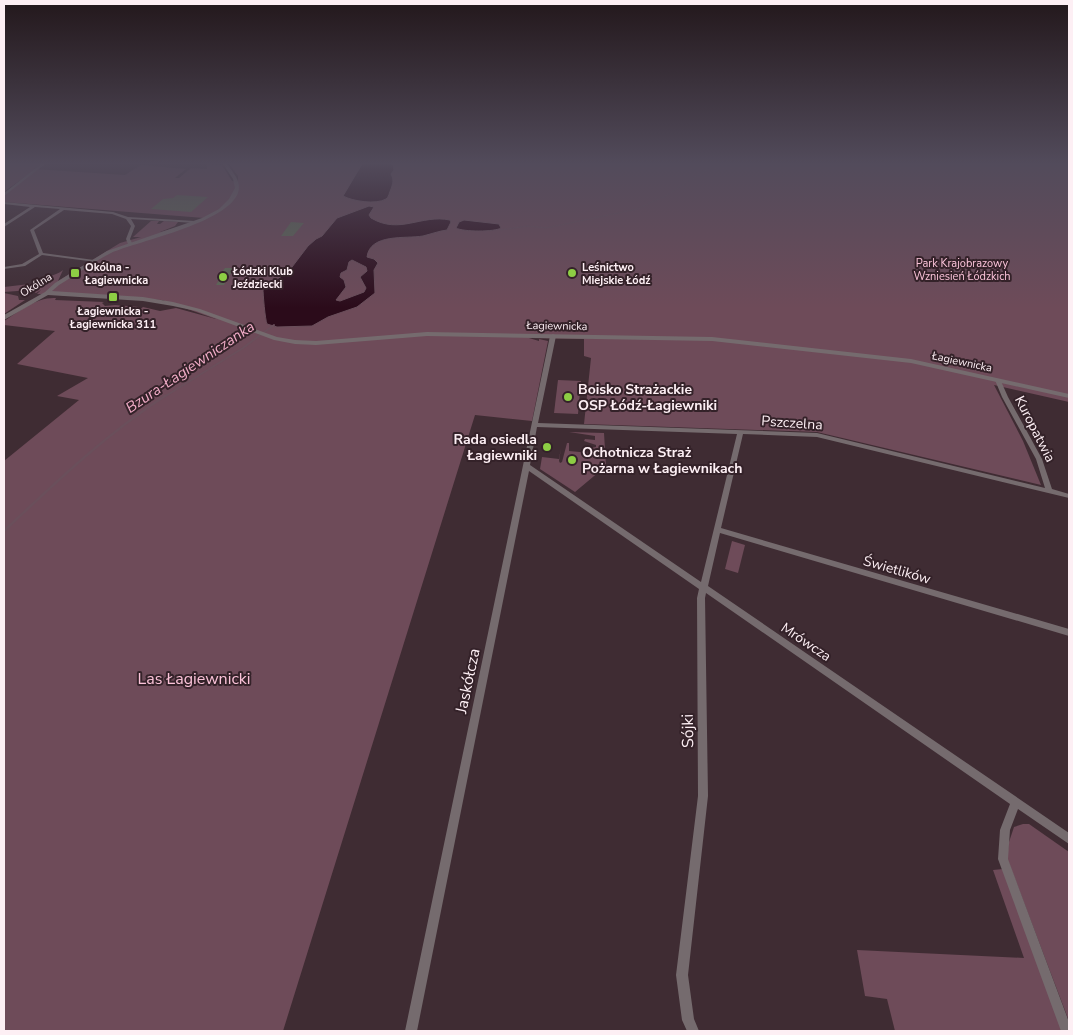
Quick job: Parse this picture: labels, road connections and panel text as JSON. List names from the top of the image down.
{
  "streets": {
    "street": [
      "Okólna",
      "Łagiewnicka",
      "Pszczelna",
      "Kuropatwia",
      "Świetlików",
      "Mrówcza",
      "Jaskółcza",
      "Sójki"
    ]
  },
  "crossings": [
    ["Okólna", "Łagiewnicka"],
    ["Łagiewnicka", "Kuropatwia"],
    ["Łagiewnicka", "Jaskółcza"],
    ["Pszczelna", "Kuropatwia"],
    ["Pszczelna", "Jaskółcza"],
    ["Pszczelna", "Sójki"],
    ["Świetlików", "Sójki"],
    ["Mrówcza", "Jaskółcza"],
    ["Mrówcza", "Sójki"]
  ],
  "water": ["Bzura-Łagiewniczanka"],
  "parks": ["Park Krajobrazowy Wzniesień Łódzkich", "Las Łagiewnicki"],
  "places": {
    "transit": ["Okólna - Łagiewnicka", "Łagiewnicka - Łagiewnicka 311"],
    "other": [
      "Leśnictwo Miejskie Łódź",
      "Łódzki Klub Jeździecki",
      "Boisko Strażackie OSP Łódź-Łagiewniki",
      "Rada osiedla Łagiewniki",
      "Ochotnicza Straż Pożarna w Łagiewnikach"
    ]
  }
}
